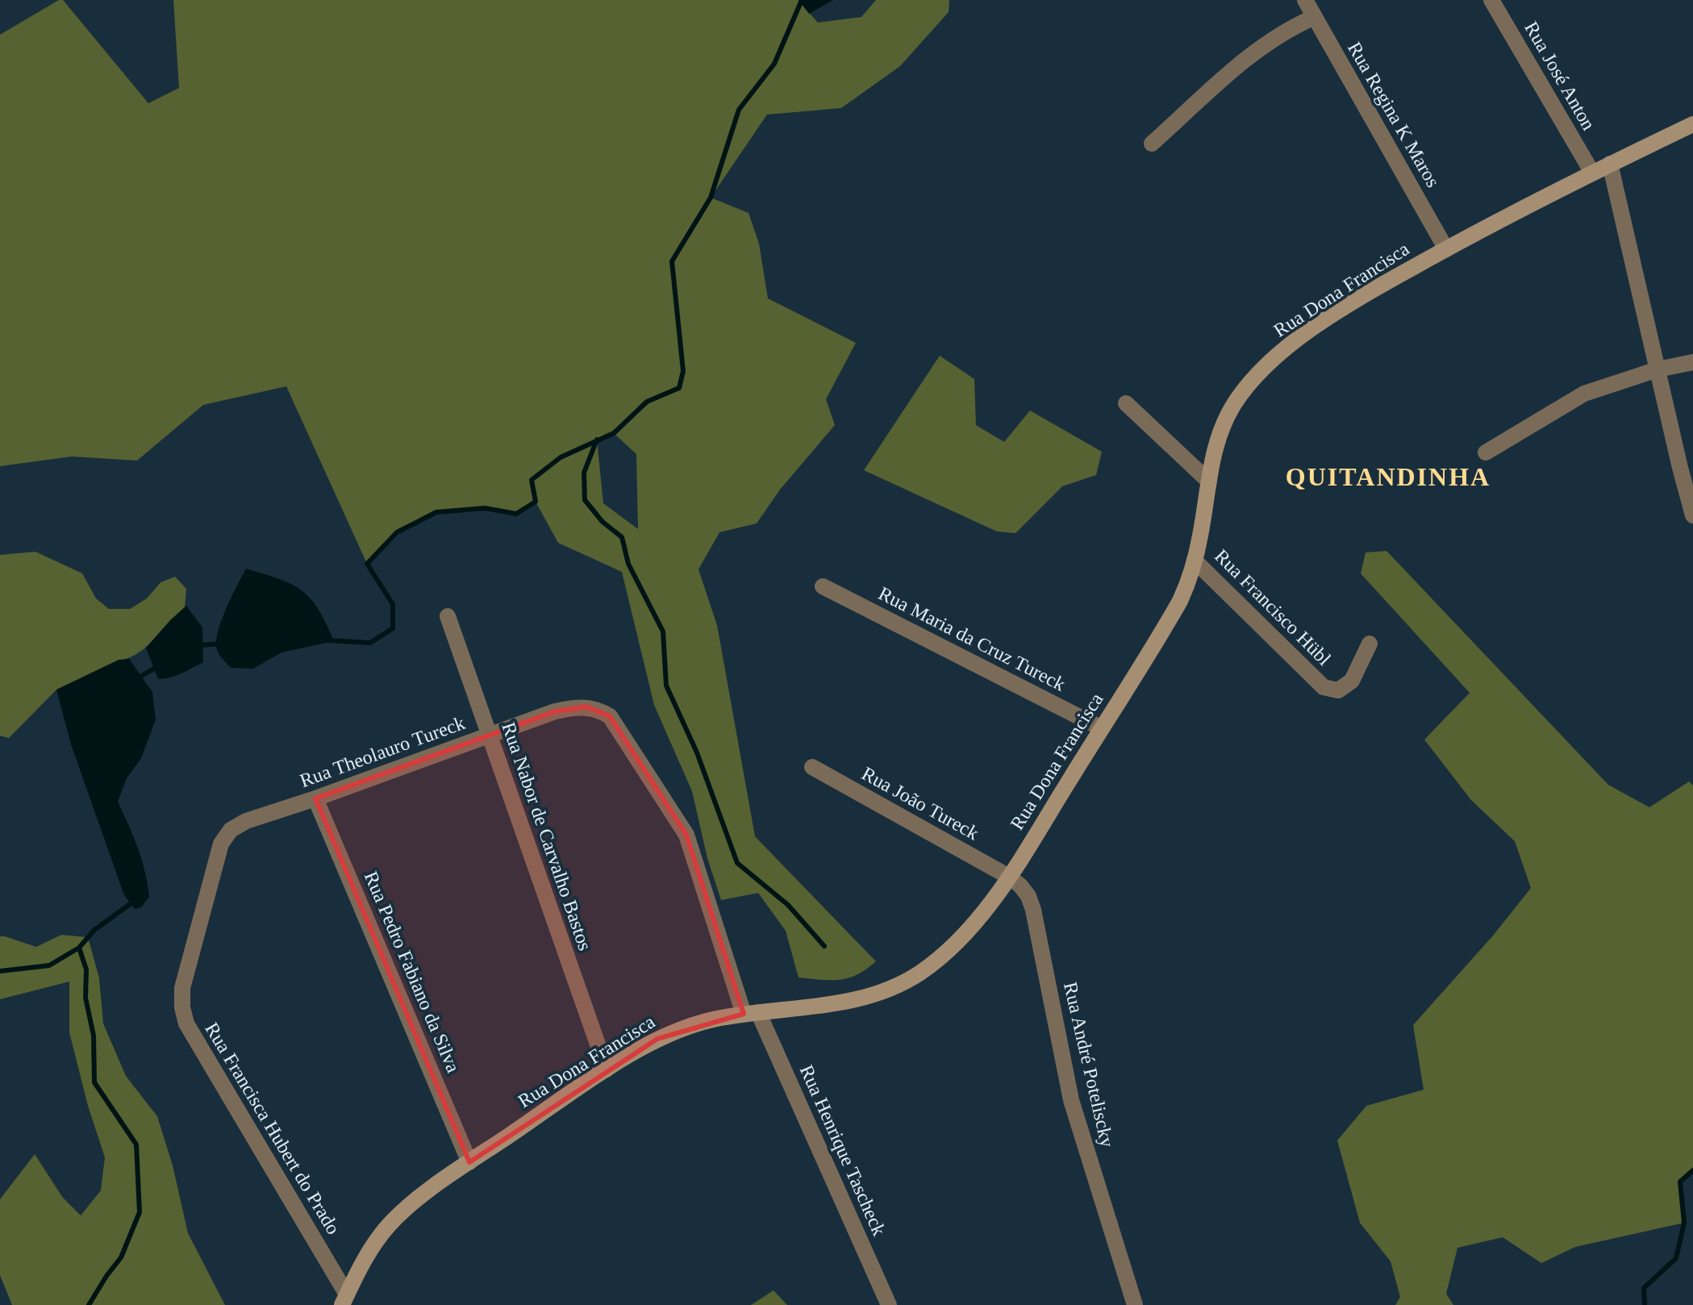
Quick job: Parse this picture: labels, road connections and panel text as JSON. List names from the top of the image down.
{
  "streets": {
    "main road": ["Rua Dona Francisca"],
    "street": [
      "Rua José Anton",
      "Rua Regina K Maros",
      "Rua Francisco Hübl",
      "Rua Maria da Cruz Tureck",
      "Rua Theolauro Tureck",
      "Rua João Tureck",
      "Rua Nabor de Carvalho Bastos",
      "Rua Pedro Fabiano da Silva",
      "Rua André Poteliscky",
      "Rua Francisca Hubert do Prado",
      "Rua Henrique Tascheck"
    ]
  },
  "crossings": [
    ["Rua José Anton", "Rua Dona Francisca"],
    ["Rua Regina K Maros", "Rua Dona Francisca"],
    ["Rua Dona Francisca", "Rua Francisco Hübl"],
    ["Rua Dona Francisca", "Rua Maria da Cruz Tureck"],
    ["Rua Dona Francisca", "Rua João Tureck"],
    ["Rua Dona Francisca", "Rua Nabor de Carvalho Bastos"],
    ["Rua Dona Francisca", "Rua Pedro Fabiano da Silva"],
    ["Rua Dona Francisca", "Rua André Poteliscky"],
    ["Rua Dona Francisca", "Rua Francisca Hubert do Prado"],
    ["Rua Dona Francisca", "Rua Henrique Tascheck"],
    ["Rua Theolauro Tureck", "Rua Nabor de Carvalho Bastos"],
    ["Rua Theolauro Tureck", "Rua Pedro Fabiano da Silva"],
    ["Rua Theolauro Tureck", "Rua Francisca Hubert do Prado"],
    ["Rua Theolauro Tureck", "Rua Henrique Tascheck"],
    ["Rua João Tureck", "Rua André Poteliscky"]
  ],
  "districts": ["QUITANDINHA"]
}
